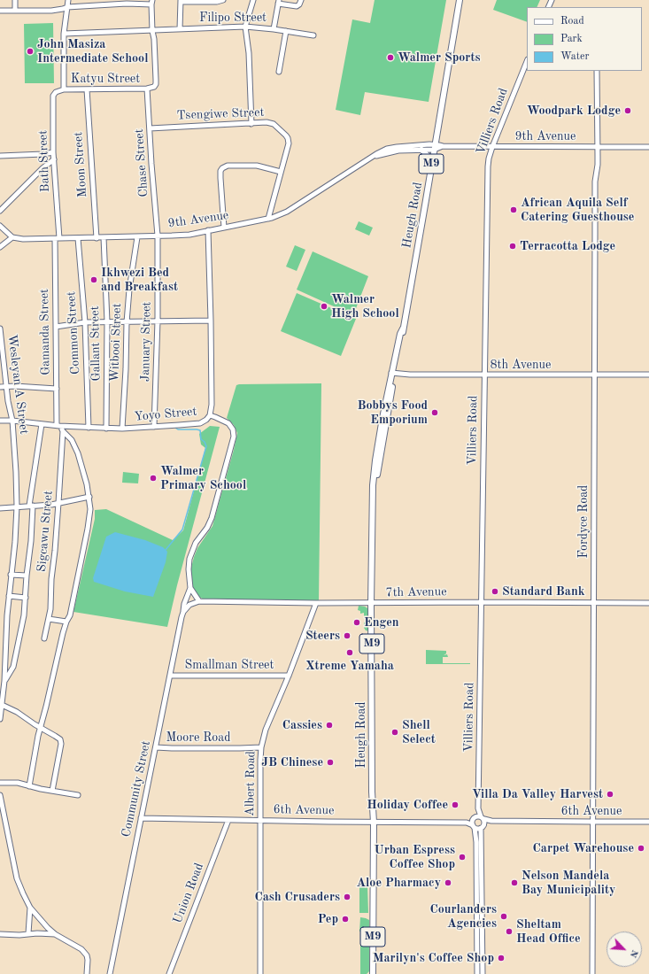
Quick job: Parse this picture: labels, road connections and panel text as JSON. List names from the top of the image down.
{
  "streets": {
    "main road": ["M9", "Heugh Road"],
    "street": [
      "Filipo Street",
      "Katyu Street",
      "Tsengiwe Street",
      "Villiers Road",
      "9th Avenue",
      "Bath Street",
      "Chase Street",
      "Moon Street",
      "Gamanda Street",
      "Common Street",
      "January Street",
      "Witbooi Street",
      "Gallant Street",
      "8th Avenue",
      "Wesleyan A Street",
      "Yoyo Street",
      "Fordyce Road",
      "Sigcawu Street",
      "7th Avenue",
      "Smallman Street",
      "Moore Road",
      "Albert Road",
      "Community Street",
      "6th Avenue",
      "Union Road"
    ]
  },
  "crossings": [
    ["Katyu Street", "Bath Street"],
    ["Katyu Street", "Chase Street"],
    ["Katyu Street", "Moon Street"],
    ["Tsengiwe Street", "9th Avenue"],
    ["Tsengiwe Street", "Chase Street"],
    ["Villiers Road", "9th Avenue"],
    ["Villiers Road", "8th Avenue"],
    ["Villiers Road", "7th Avenue"],
    ["Villiers Road", "6th Avenue"],
    ["9th Avenue", "Bath Street"],
    ["9th Avenue", "Chase Street"],
    ["9th Avenue", "Moon Street"],
    ["9th Avenue", "Heugh Road"],
    ["9th Avenue", "Gamanda Street"],
    ["9th Avenue", "Common Street"],
    ["9th Avenue", "January Street"],
    ["9th Avenue", "Witbooi Street"],
    ["9th Avenue", "Gallant Street"],
    ["9th Avenue", "Yoyo Street"],
    ["9th Avenue", "Fordyce Road"],
    ["Bath Street", "Gamanda Street"],
    ["Chase Street", "January Street"],
    ["Heugh Road", "8th Avenue"],
    ["Heugh Road", "7th Avenue"],
    ["Heugh Road", "6th Avenue"],
    ["Gamanda Street", "Yoyo Street"],
    ["Common Street", "Yoyo Street"],
    ["January Street", "Yoyo Street"],
    ["Witbooi Street", "Yoyo Street"],
    ["Gallant Street", "Yoyo Street"],
    ["8th Avenue", "Fordyce Road"],
    ["Wesleyan A Street", "Yoyo Street"],
    ["Fordyce Road", "7th Avenue"],
    ["Fordyce Road", "6th Avenue"],
    ["7th Avenue", "Albert Road"],
    ["7th Avenue", "Community Street"],
    ["Smallman Street", "Albert Road"],
    ["Smallman Street", "Community Street"],
    ["Moore Road", "Albert Road"],
    ["Moore Road", "Community Street"],
    ["Albert Road", "6th Avenue"],
    ["Community Street", "6th Avenue"],
    ["6th Avenue", "Union Road"]
  ],
  "places": [
    "John Masiza Intermediate School",
    "Walmer Sports",
    "Woodpark Lodge",
    "African Aquila Self Catering Guesthouse",
    "Terracotta Lodge",
    "Ikhwezi Bed and Breakfast",
    "Walmer High School",
    "Bobbys Food Emporium",
    "Walmer Primary School",
    "Standard Bank",
    "Engen",
    "Steers",
    "Xtreme Yamaha",
    "Cassies",
    "Shell Select",
    "JB Chinese",
    "Villa Da Valley Harvest",
    "Holiday Coffee",
    "Carpet Warehouse",
    "Urban Espress Coffee Shop",
    "Aloe Pharmacy",
    "Nelson Mandela Bay Municipality",
    "Cash Crusaders",
    "Courlanders Agencies",
    "Pep",
    "Sheltam Head Office",
    "Marilyn's Coffee Shop"
  ],
  "legend": ["Road", "Park", "Water"],
  "north": "bottom right"
}
